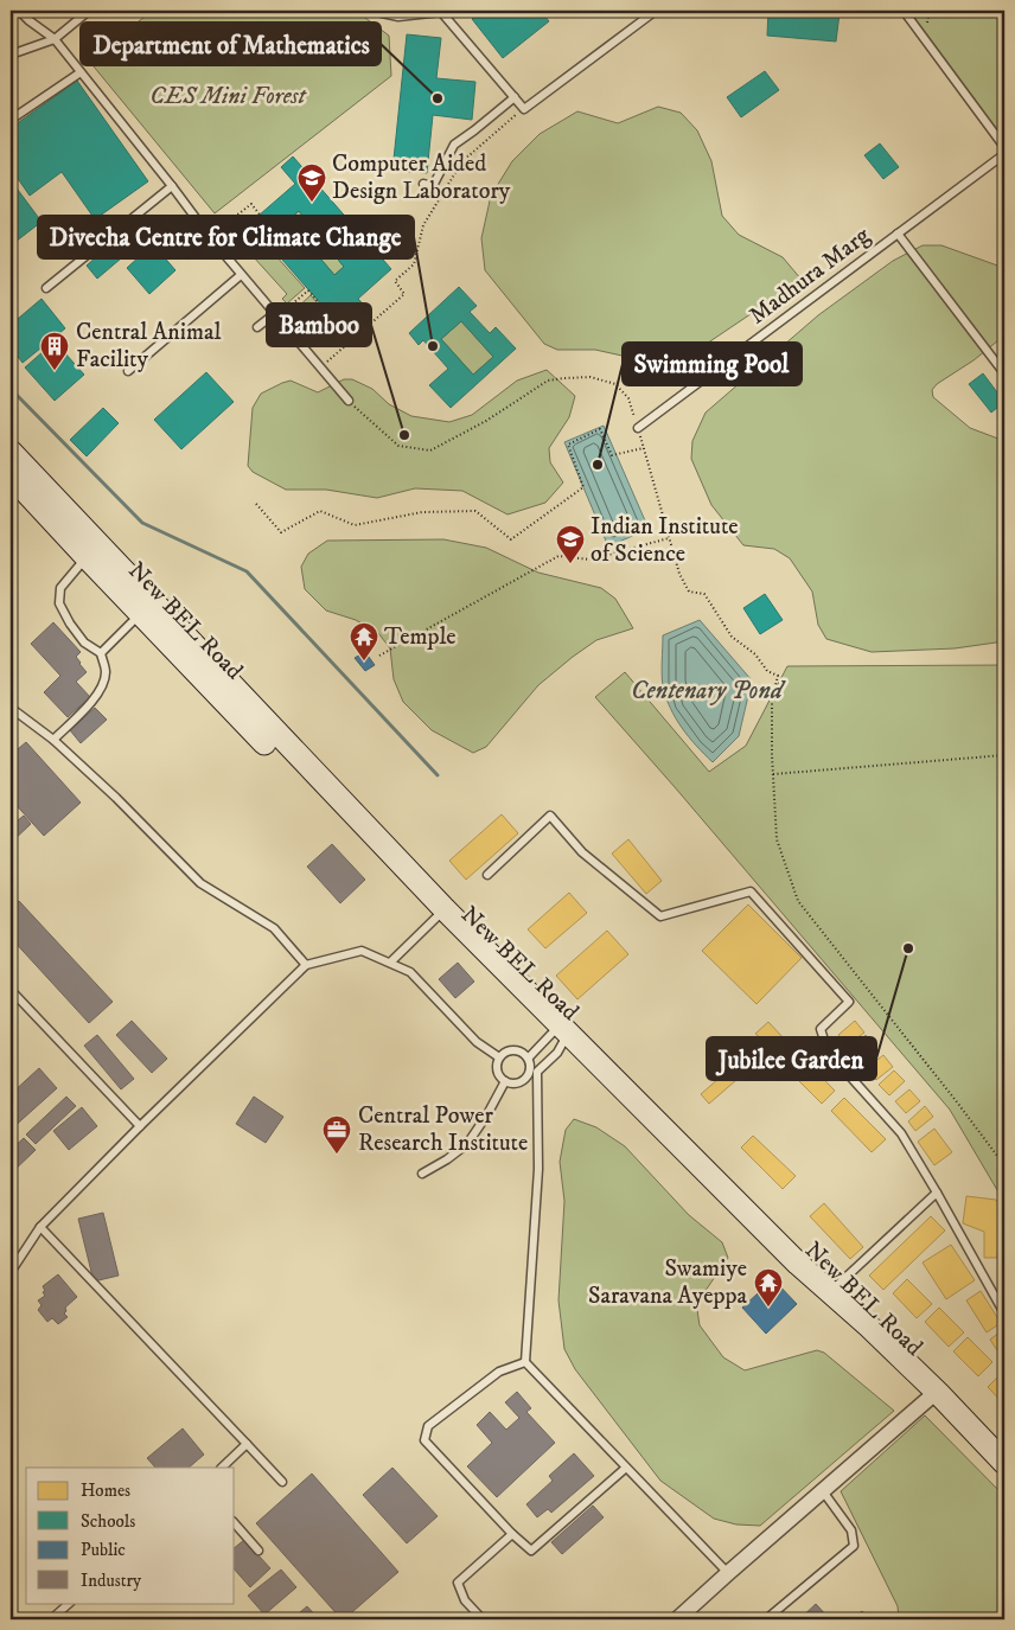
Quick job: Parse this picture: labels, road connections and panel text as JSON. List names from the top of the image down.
{
  "streets": {
    "main road": ["New BEL Road"],
    "lane": ["Madhura Marg"]
  },
  "water": ["Centenary Pond"],
  "parks": ["CES Mini Forest"],
  "places": {
    "other": [
      "Department of Mathematics",
      "Divecha Centre for Climate Change",
      "Bamboo",
      "Swimming Pool",
      "Jubilee Garden"
    ],
    "school or university": ["Computer Aided Design Laboratory", "Indian Institute of Science"],
    "building": ["Central Animal Facility"],
    "temple": ["Temple", "Swamiye Saravana Ayeppa"],
    "office": ["Central Power Research Institute"]
  },
  "legend": [
    "Homes",
    "Schools",
    "Public",
    "Industry"
  ]
}
